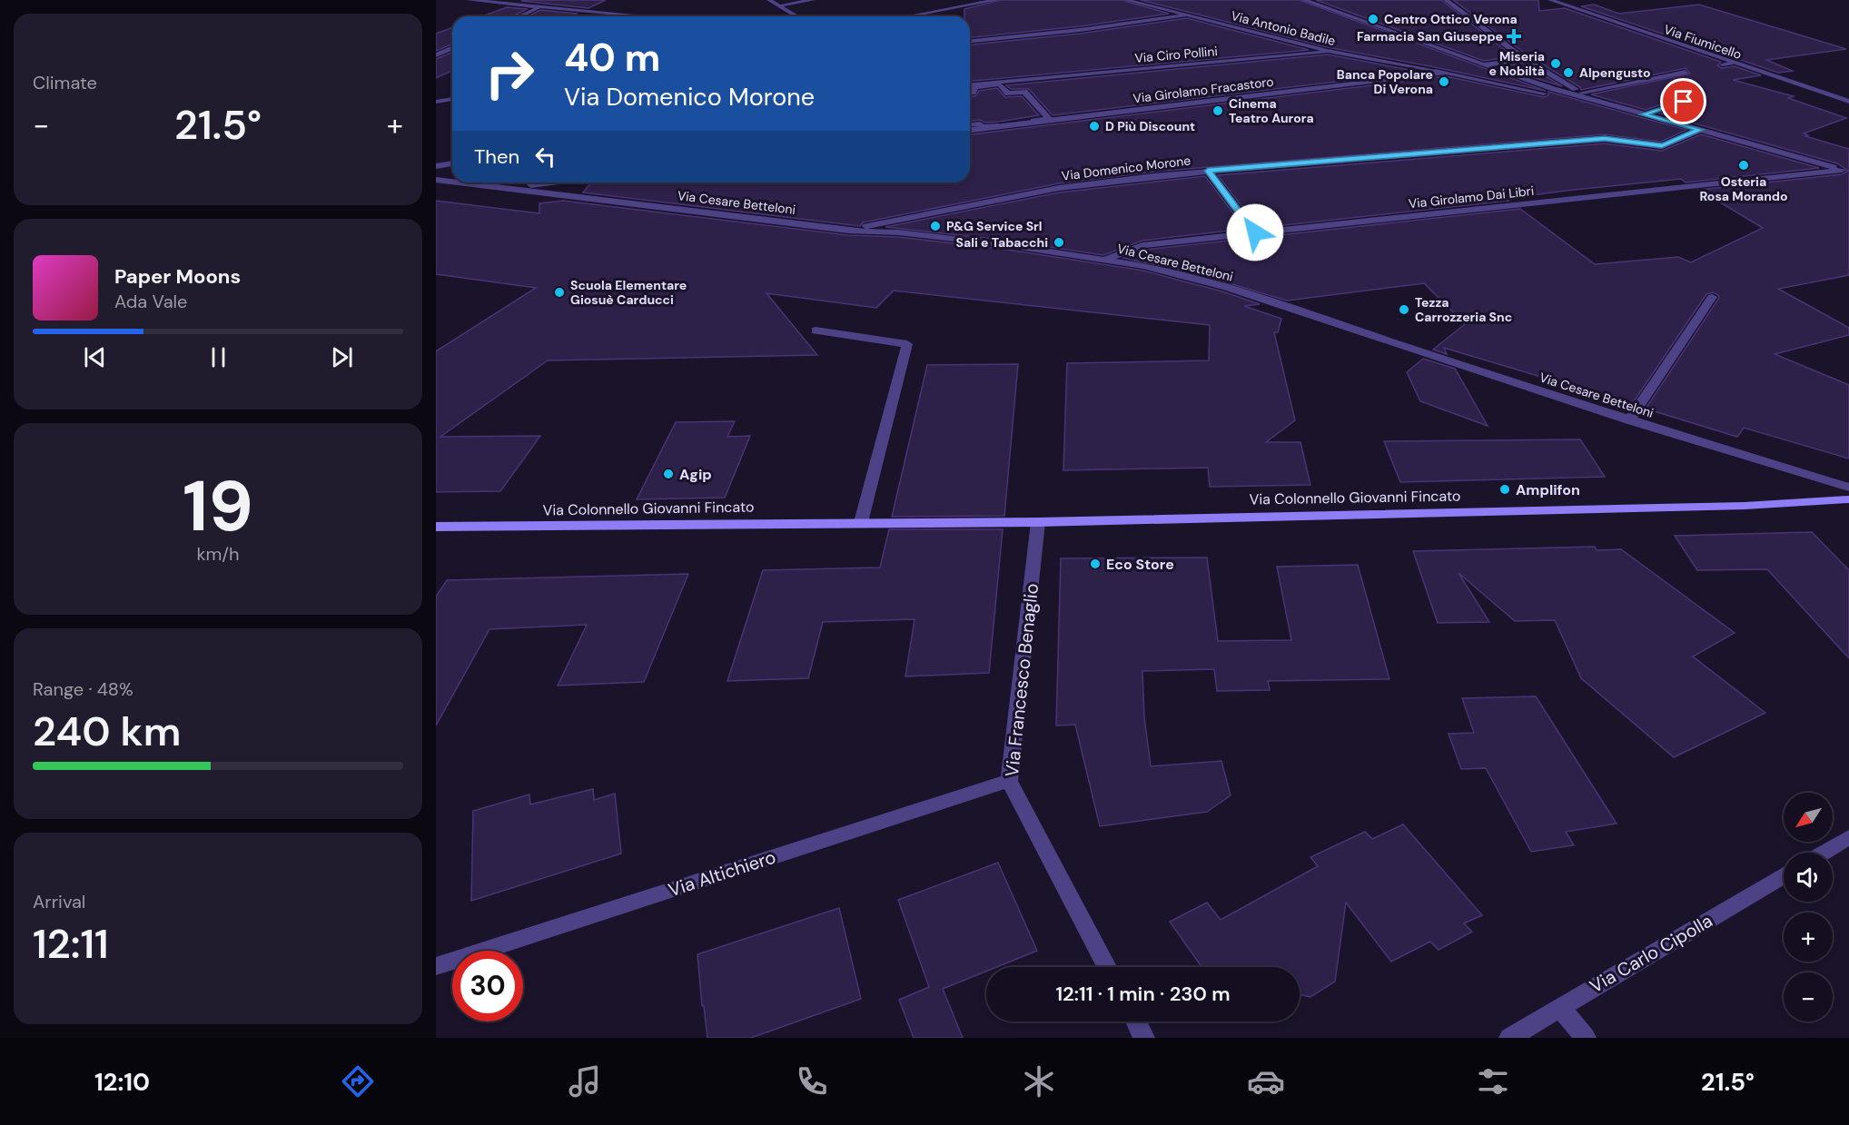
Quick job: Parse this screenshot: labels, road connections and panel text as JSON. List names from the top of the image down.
{
  "streets": {
    "main road": ["Via Colonnello Giovanni Fincato"],
    "street": [
      "Via Antonio Badile",
      "Via Fiumicello",
      "Via Ciro Pollini",
      "Via Girolamo Fracastoro",
      "Via Domenico Morone",
      "Via Girolamo Dai Libri",
      "Via Cesare Betteloni",
      "Via Francesco Benaglio",
      "Via Altichiero",
      "Via Carlo Cipolla"
    ]
  },
  "crossings": [
    ["Via Antonio Badile", "Via Ciro Pollini"],
    ["Via Antonio Badile", "Via Girolamo Fracastoro"],
    ["Via Domenico Morone", "Via Cesare Betteloni"],
    ["Via Girolamo Dai Libri", "Via Cesare Betteloni"],
    ["Via Colonnello Giovanni Fincato", "Via Francesco Benaglio"],
    ["Via Francesco Benaglio", "Via Altichiero"]
  ],
  "places": {
    "other": [
      "Centro Ottico Verona",
      "Miseria e Nobiltà",
      "Alpengusto",
      "Banca Popolare Di Verona",
      "Cinema Teatro Aurora",
      "D Più Discount",
      "Osteria Rosa Morando",
      "P&G Service Srl",
      "Sali e Tabacchi",
      "Scuola Elementare Giosuè Carducci",
      "Tezza Carrozzeria Snc",
      "Agip",
      "Amplifon",
      "Eco Store"
    ],
    "health": ["Farmacia San Giuseppe"]
  },
  "north": "bottom left",
  "page": {
    "tile": [
      "Climate",
      ["19", "km/h"],
      ["Range · 48%", "240 km"],
      ["Arrival", "12:11"]
    ],
    "turn": ["40 m", "Via Domenico Morone"],
    "heat": ["−", "21.5°", "+"],
    "then": "Then",
    "song": ["Paper Moons", "Ada Vale"],
    "map_buttons": ["+", "−"],
    "limit": "30",
    "trip": "12:11 · 1 min · 230 m",
    "tabs": ["12:10", "21.5°"]
  }
}
